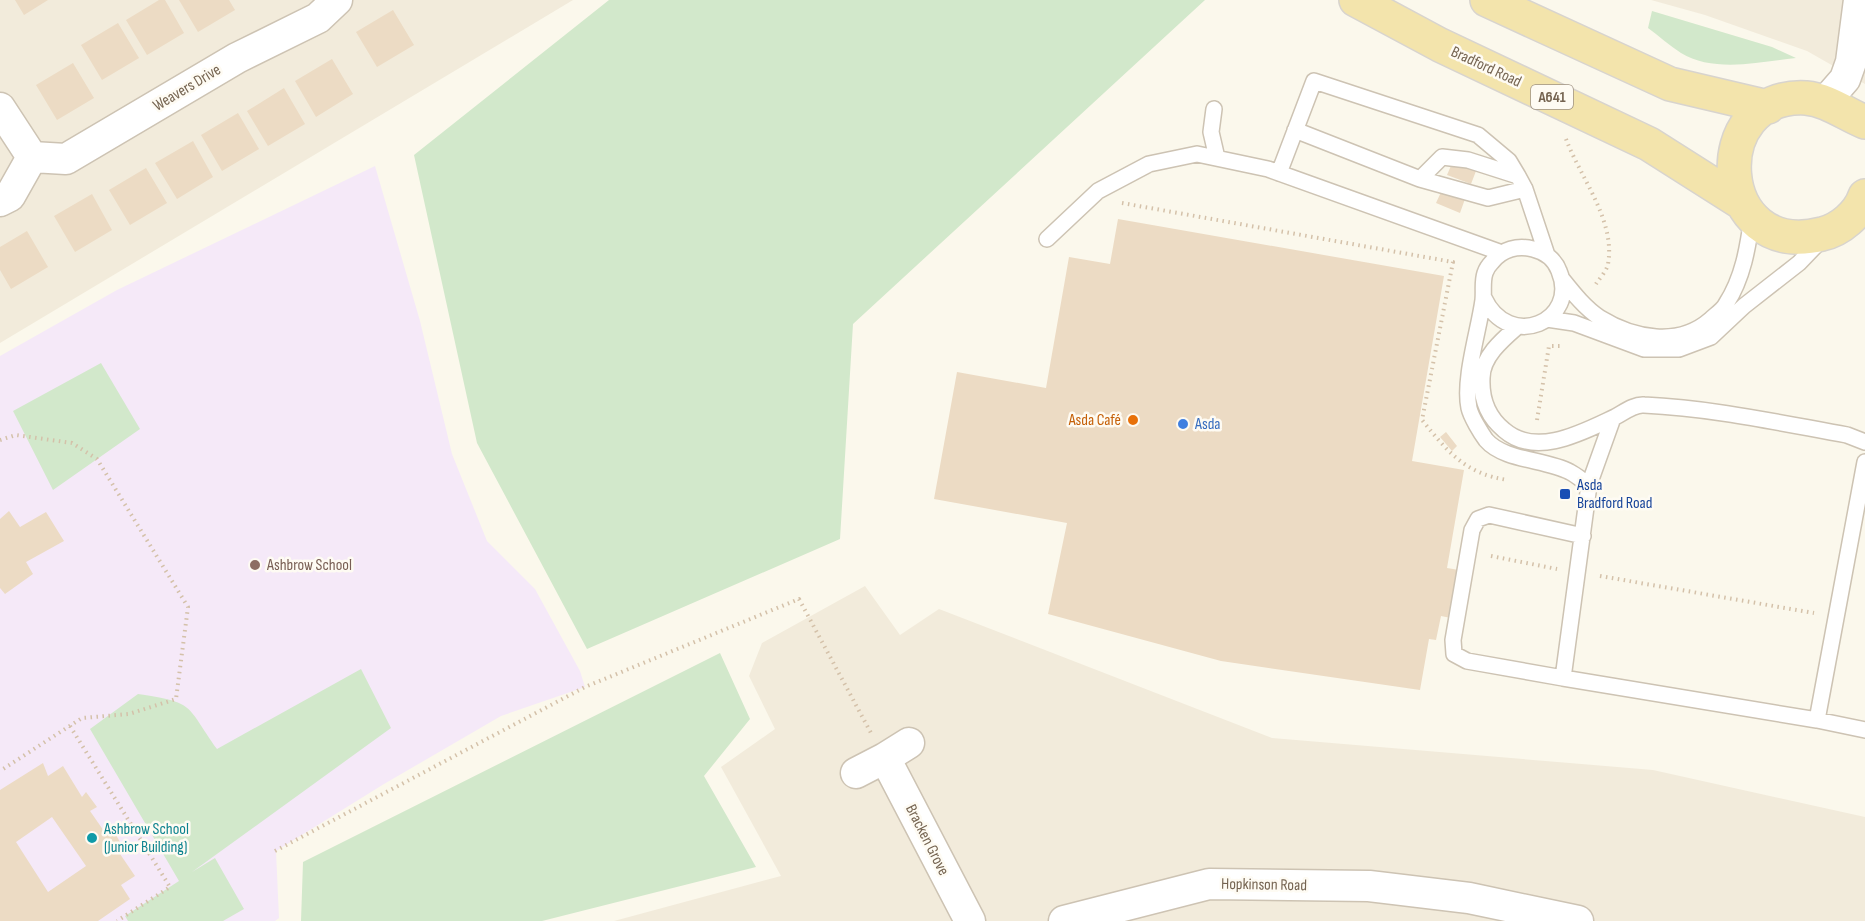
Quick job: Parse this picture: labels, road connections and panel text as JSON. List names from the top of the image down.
{
  "streets": {
    "main road": ["Bradford Road", "A641"],
    "street": ["Weavers Drive", "Bracken Grove", "Hopkinson Road"]
  },
  "places": {
    "other": [
      "Asda Café",
      "Asda",
      "Ashbrow School",
      "Ashbrow School (Junior Building)"
    ],
    "transit": ["Asda Bradford Road"]
  }
}
